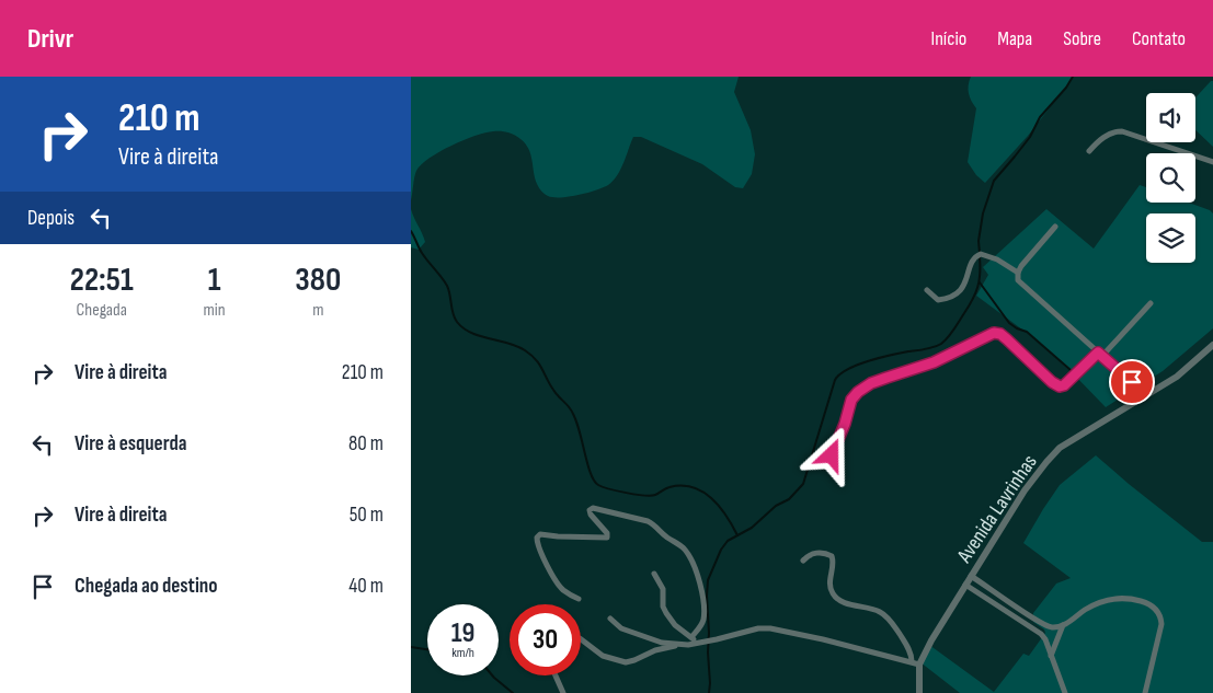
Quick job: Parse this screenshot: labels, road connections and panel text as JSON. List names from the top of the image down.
{
  "streets": {
    "street": ["Avenida Lavrinhas"]
  },
  "page": {
    "header": "Drivr",
    "nav": [
      "Início",
      "Mapa",
      "Sobre",
      "Contato"
    ],
    "turn": ["210 m", "Vire à direita"],
    "then": "Depois",
    "eta": [
      "22:51",
      "Chegada",
      "1",
      "min",
      "380",
      "m"
    ],
    "list": [
      {
        "name": "Vire à direita",
        "value": "210 m"
      },
      {
        "name": "Vire à esquerda",
        "value": "80 m"
      },
      {
        "name": "Vire à direita",
        "value": "50 m"
      },
      {
        "name": "Chegada ao destino",
        "value": "40 m"
      }
    ],
    "speed": "19 km/h",
    "limit": "30"
  }
}
